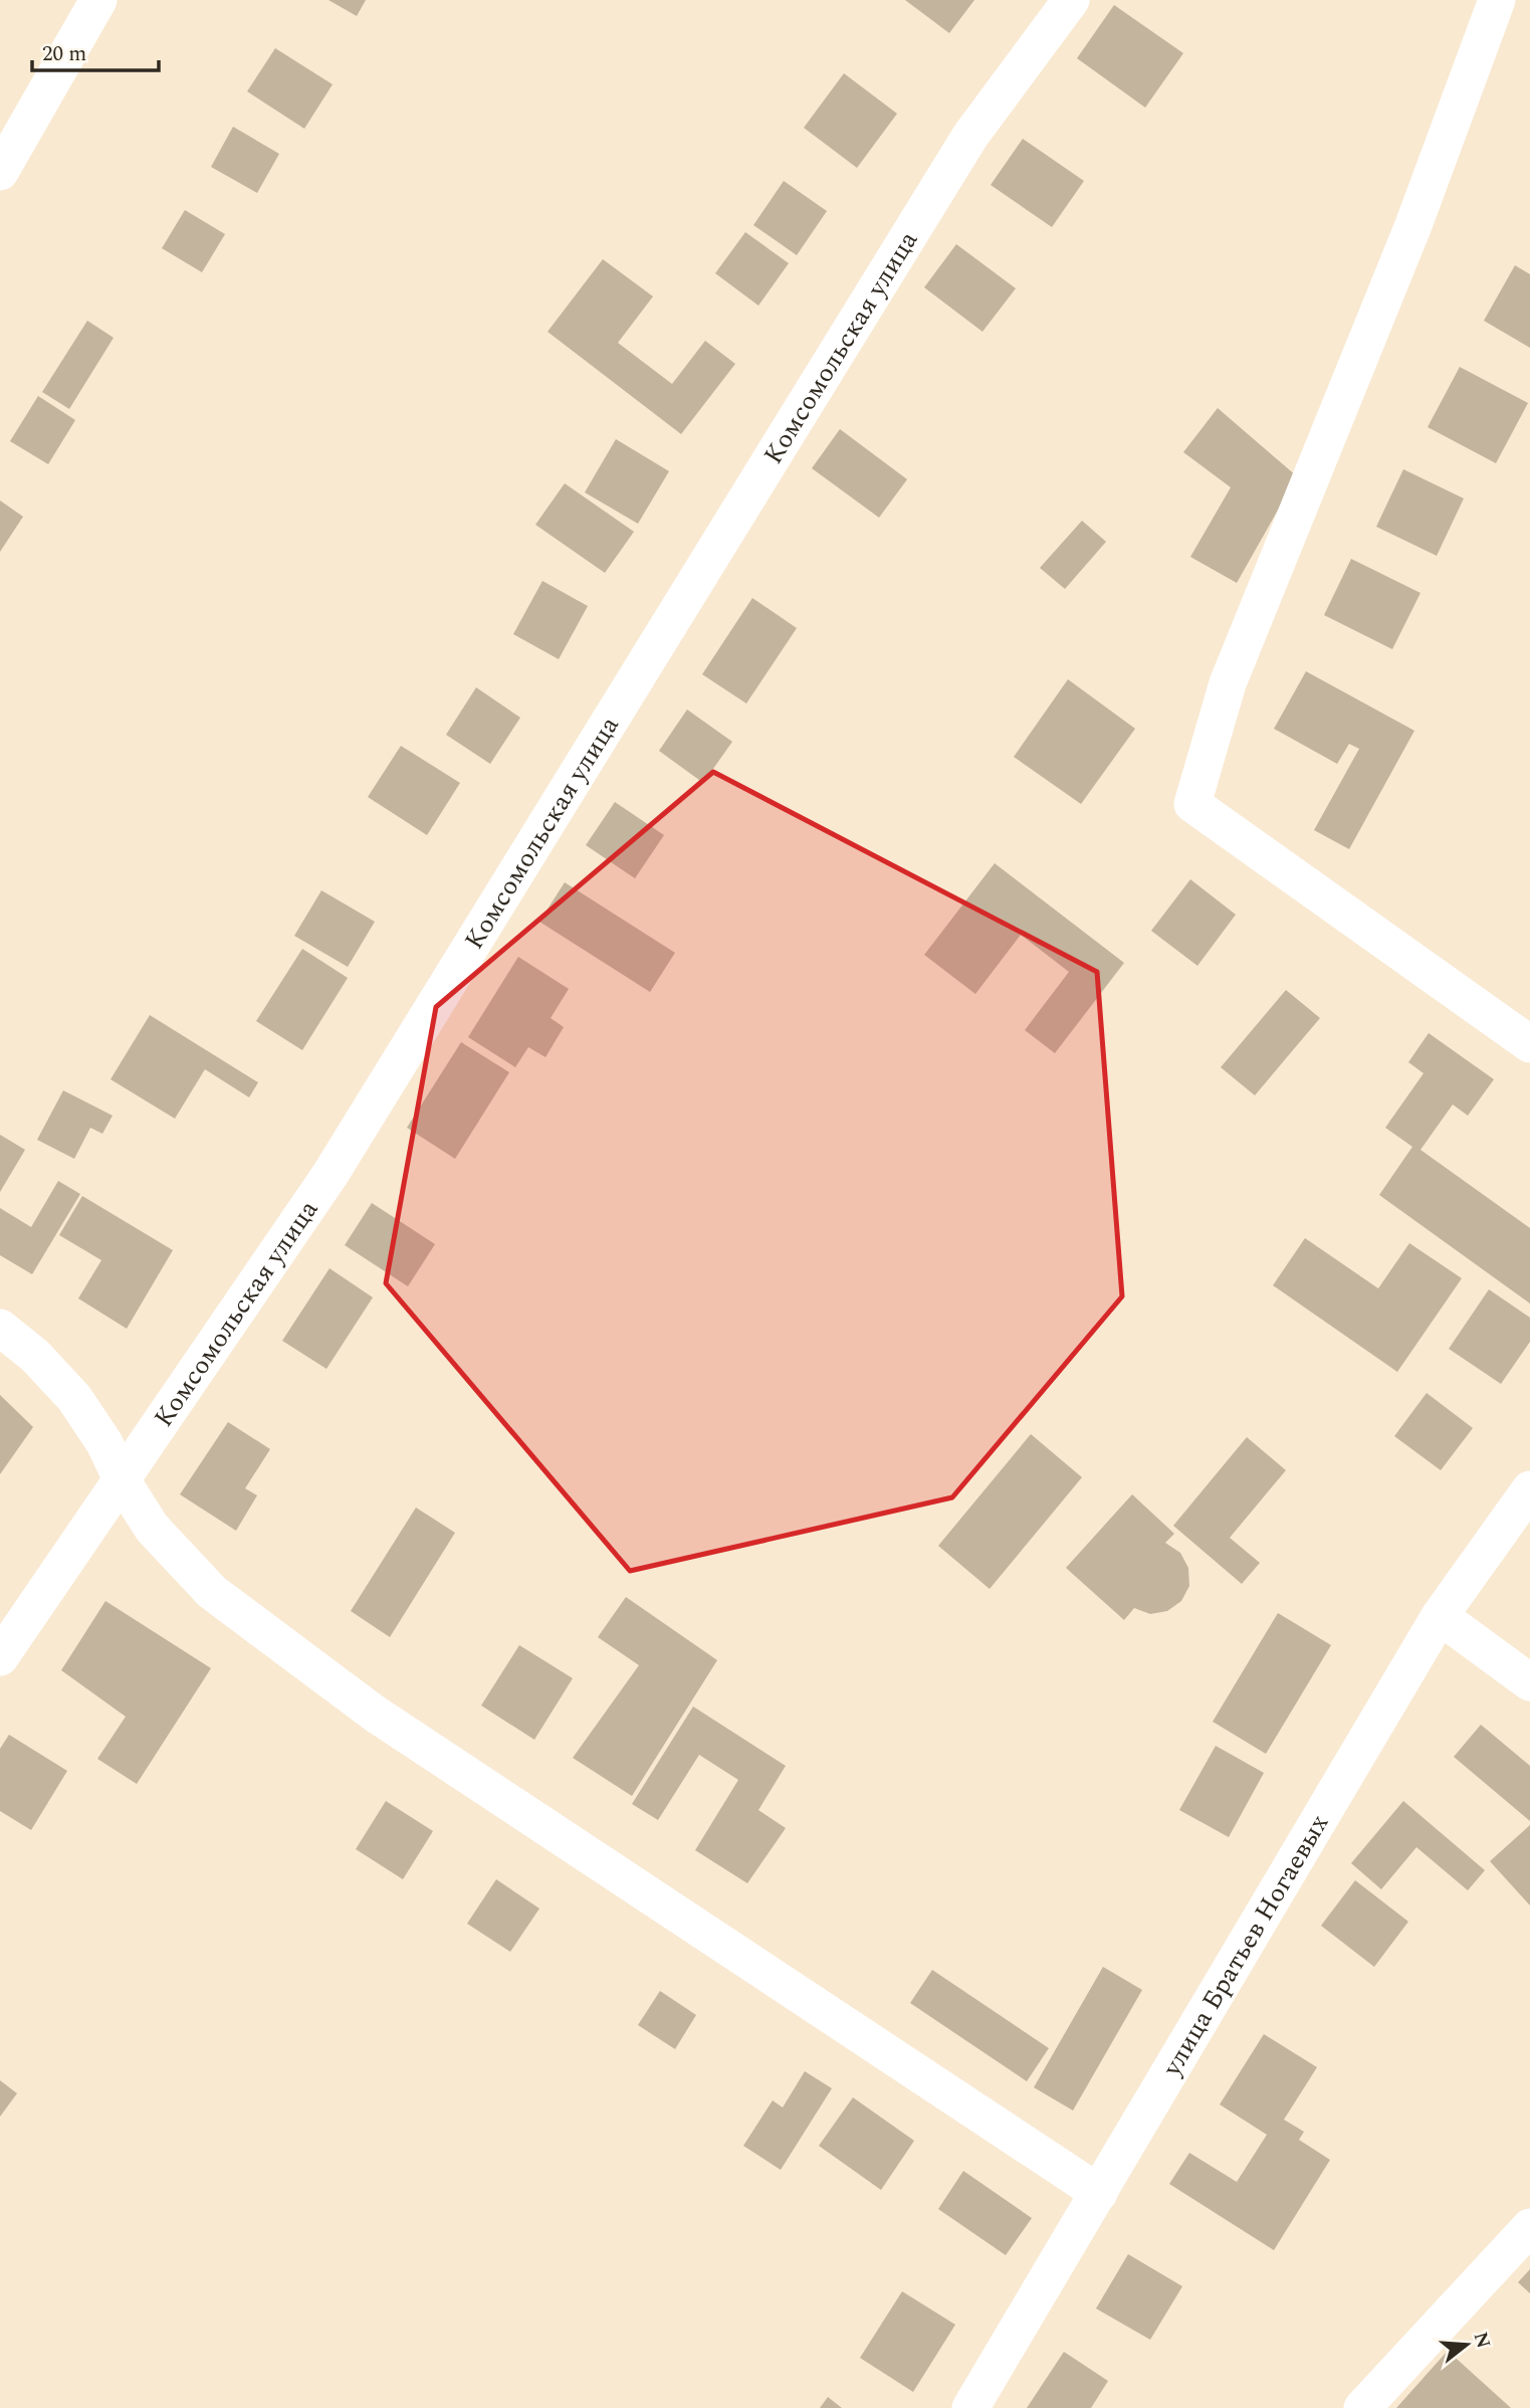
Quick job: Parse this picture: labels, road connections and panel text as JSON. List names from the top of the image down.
{
  "streets": {
    "street": ["Комсомольская улица", "улица Братьев Ногаевых"]
  },
  "scale_bar": "20 m",
  "north": "right"
}
